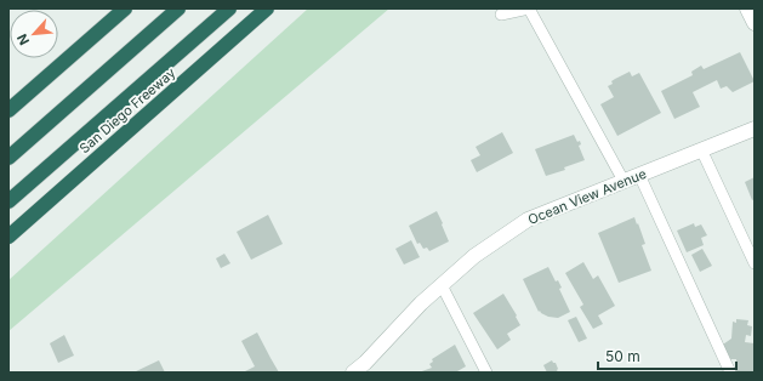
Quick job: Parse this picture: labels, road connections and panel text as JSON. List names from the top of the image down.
{
  "streets": {
    "highway": ["San Diego Freeway"],
    "street": ["Ocean View Avenue"]
  },
  "scale_bar": "50 m",
  "north": "bottom left"
}
